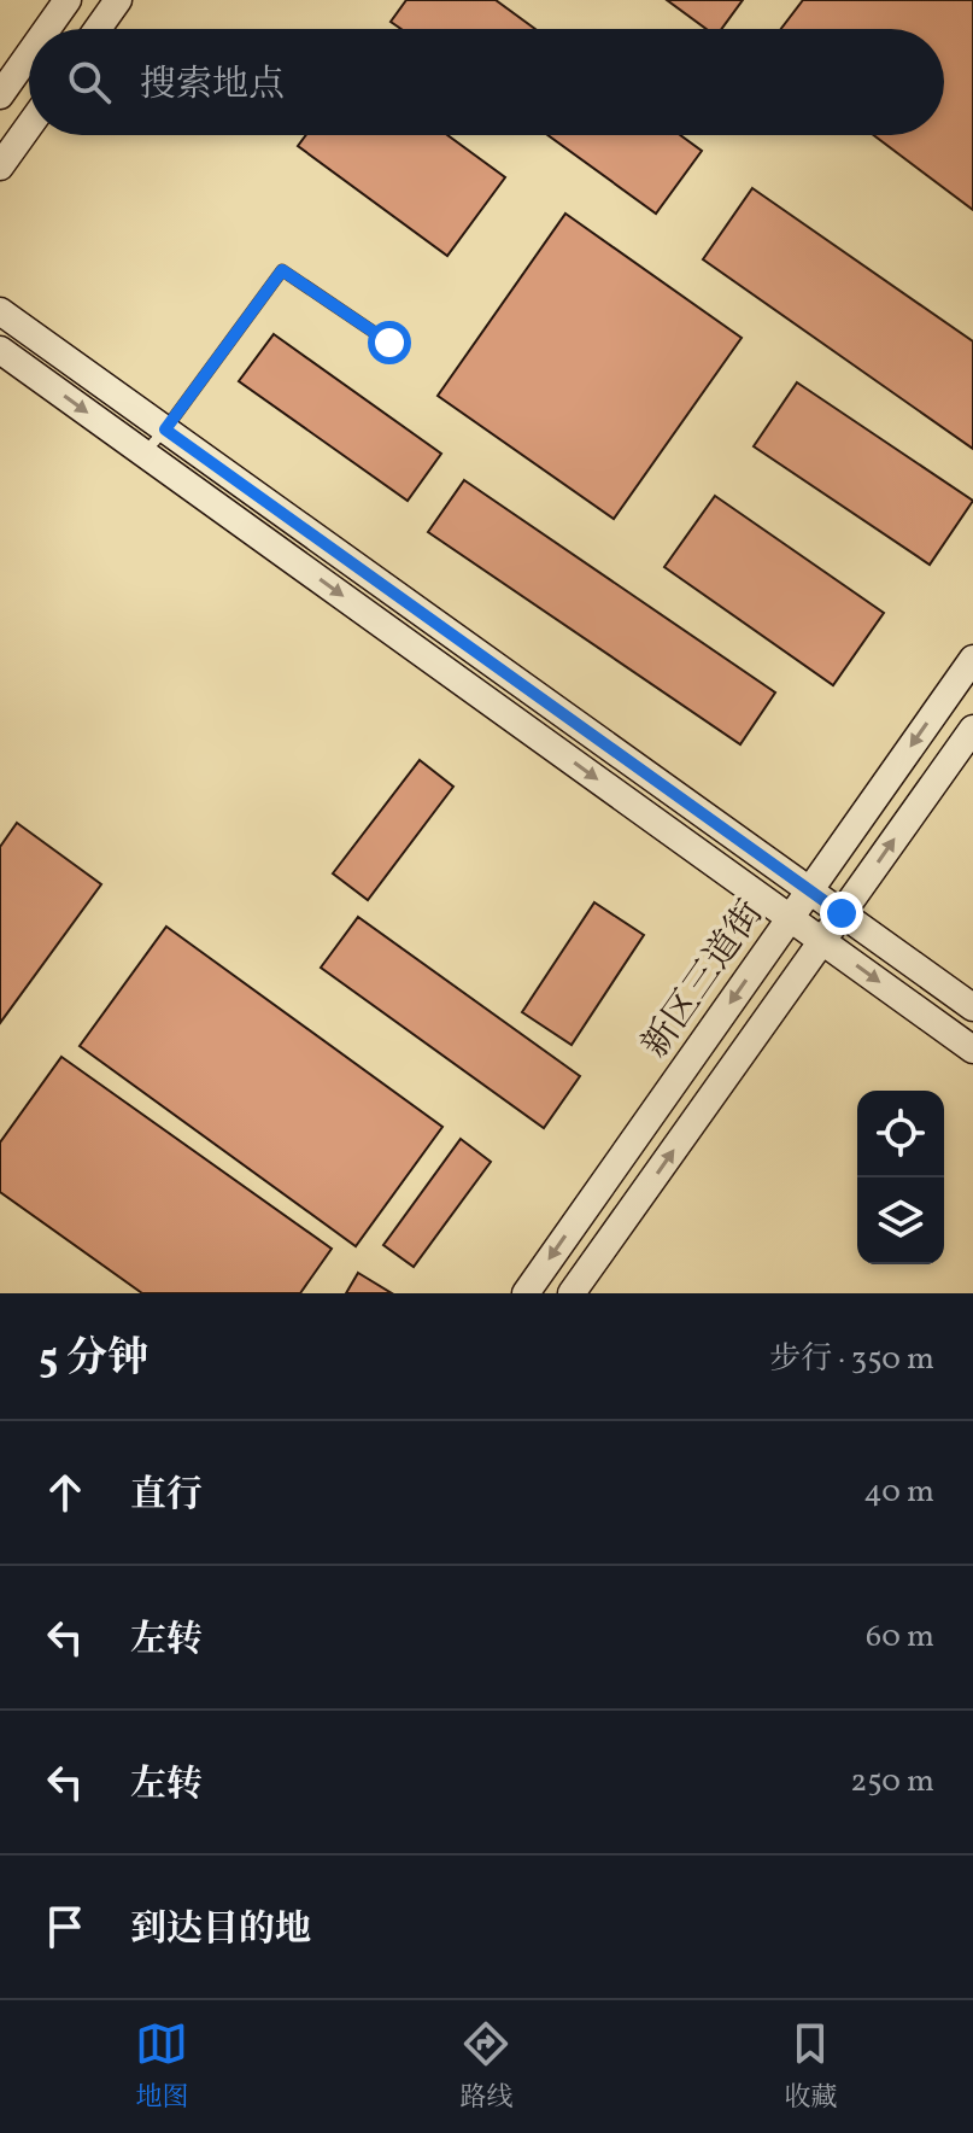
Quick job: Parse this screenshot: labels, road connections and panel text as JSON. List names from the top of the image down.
{
  "streets": {
    "street": ["新区三道街"]
  },
  "page": {
    "search": "搜索地点",
    "heading": ["5 分钟", "步行 · 350 m"],
    "list": [
      ["直行", "40 m"],
      ["左转", "60 m"],
      ["左转", "250 m"],
      "到达目的地"
    ],
    "nav": ["地图", "路线", "收藏"]
  }
}
